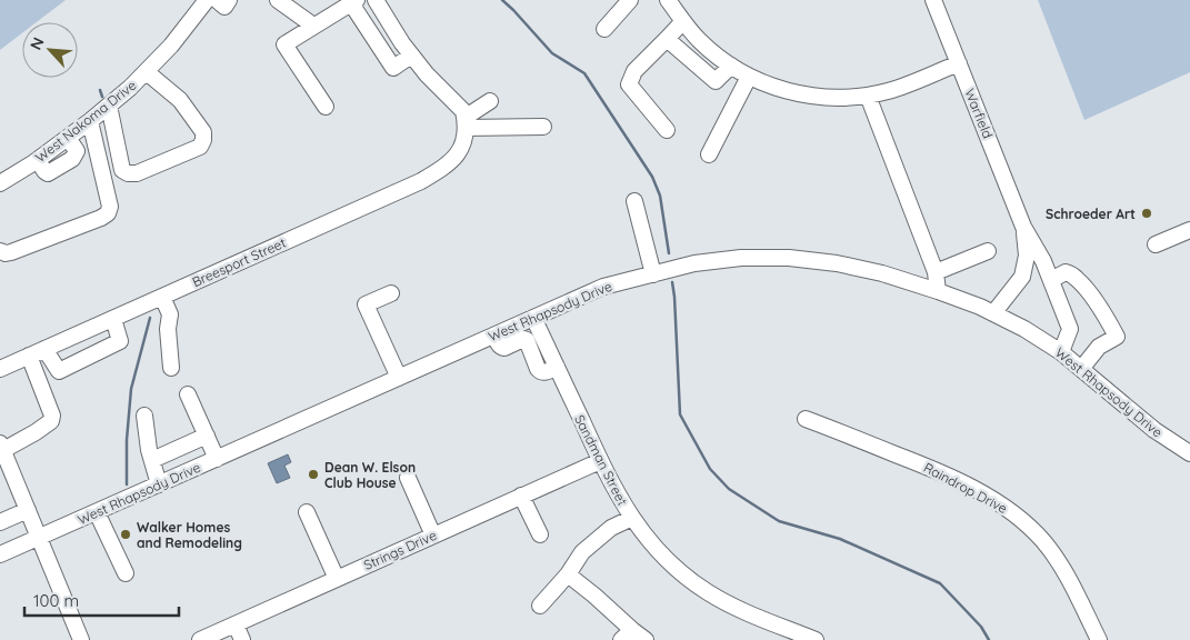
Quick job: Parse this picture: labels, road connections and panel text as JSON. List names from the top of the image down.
{
  "streets": {
    "street": [
      "Warfield",
      "West Nakoma Drive",
      "Breesport Street",
      "West Rhapsody Drive",
      "Sandman Street",
      "Raindrop Drive",
      "Strings Drive"
    ]
  },
  "crossings": [
    ["Warfield", "West Rhapsody Drive"],
    ["West Rhapsody Drive", "Sandman Street"],
    ["Sandman Street", "Strings Drive"]
  ],
  "places": ["Schroeder Art", "Dean W. Elson Club House", "Walker Homes and Remodeling"],
  "scale_bar": "100 m",
  "north": "top left"
}
